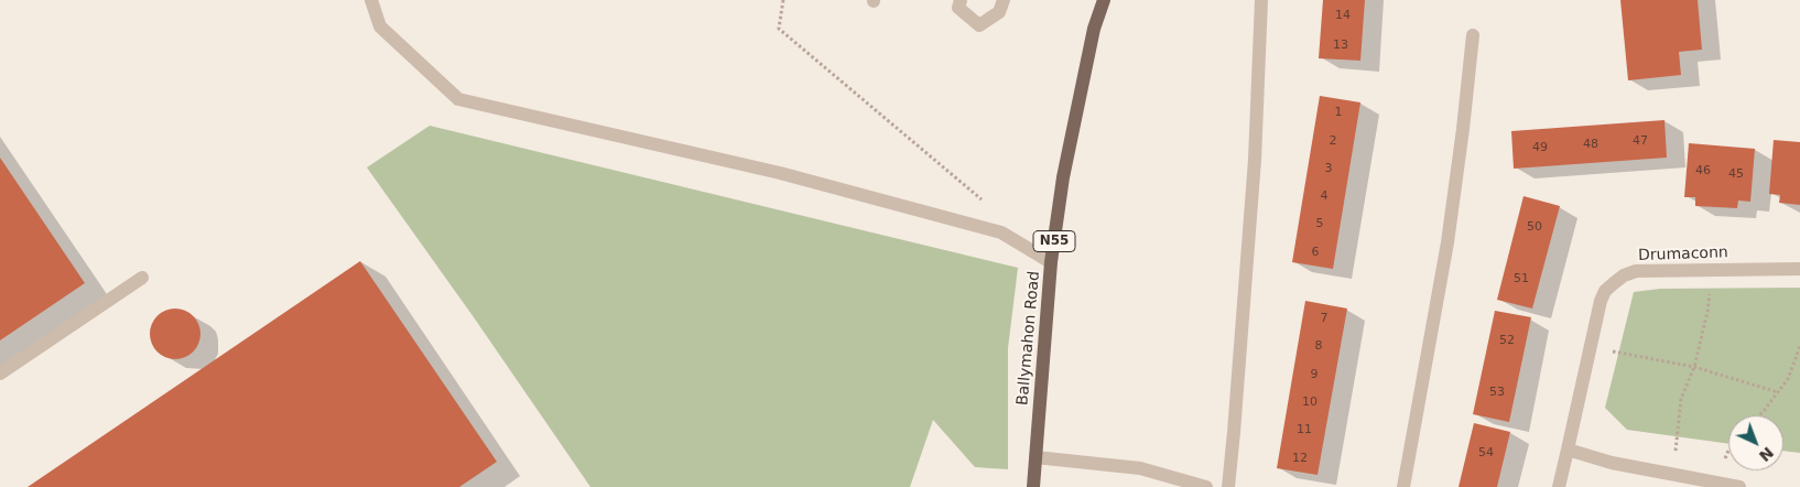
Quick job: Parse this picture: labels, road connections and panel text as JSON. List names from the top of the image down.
{
  "streets": {
    "main road": ["N55", "Ballymahon Road"],
    "street": ["Drumaconn"]
  },
  "house_numbers": [
    "14",
    "13",
    "1",
    "2",
    "47",
    "48",
    "49",
    "3",
    "46",
    "45",
    "4",
    "5",
    "50",
    "6",
    "51",
    "7",
    "52",
    "8",
    "9",
    "53",
    "10",
    "11",
    "54",
    "12"
  ],
  "north": "bottom right"
}
